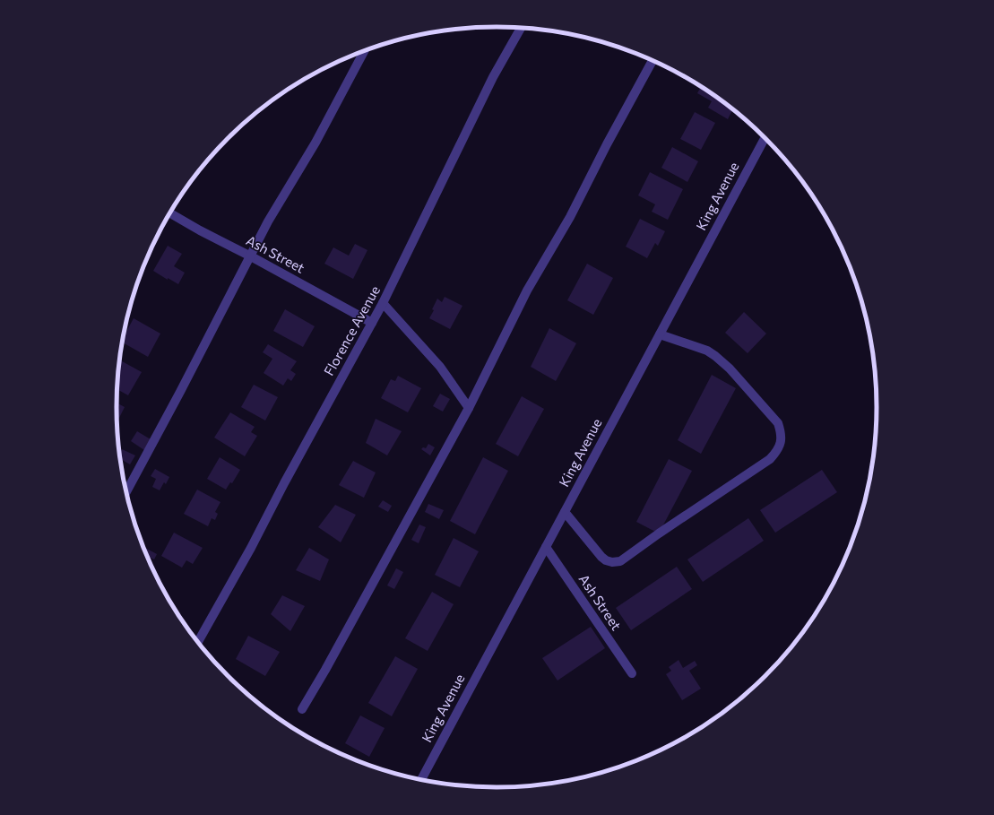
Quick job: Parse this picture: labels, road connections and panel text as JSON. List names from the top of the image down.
{
  "streets": {
    "street": ["King Avenue", "Ash Street", "Florence Avenue"]
  },
  "crossings": [
    ["King Avenue", "Ash Street"],
    ["Ash Street", "Florence Avenue"]
  ]
}
